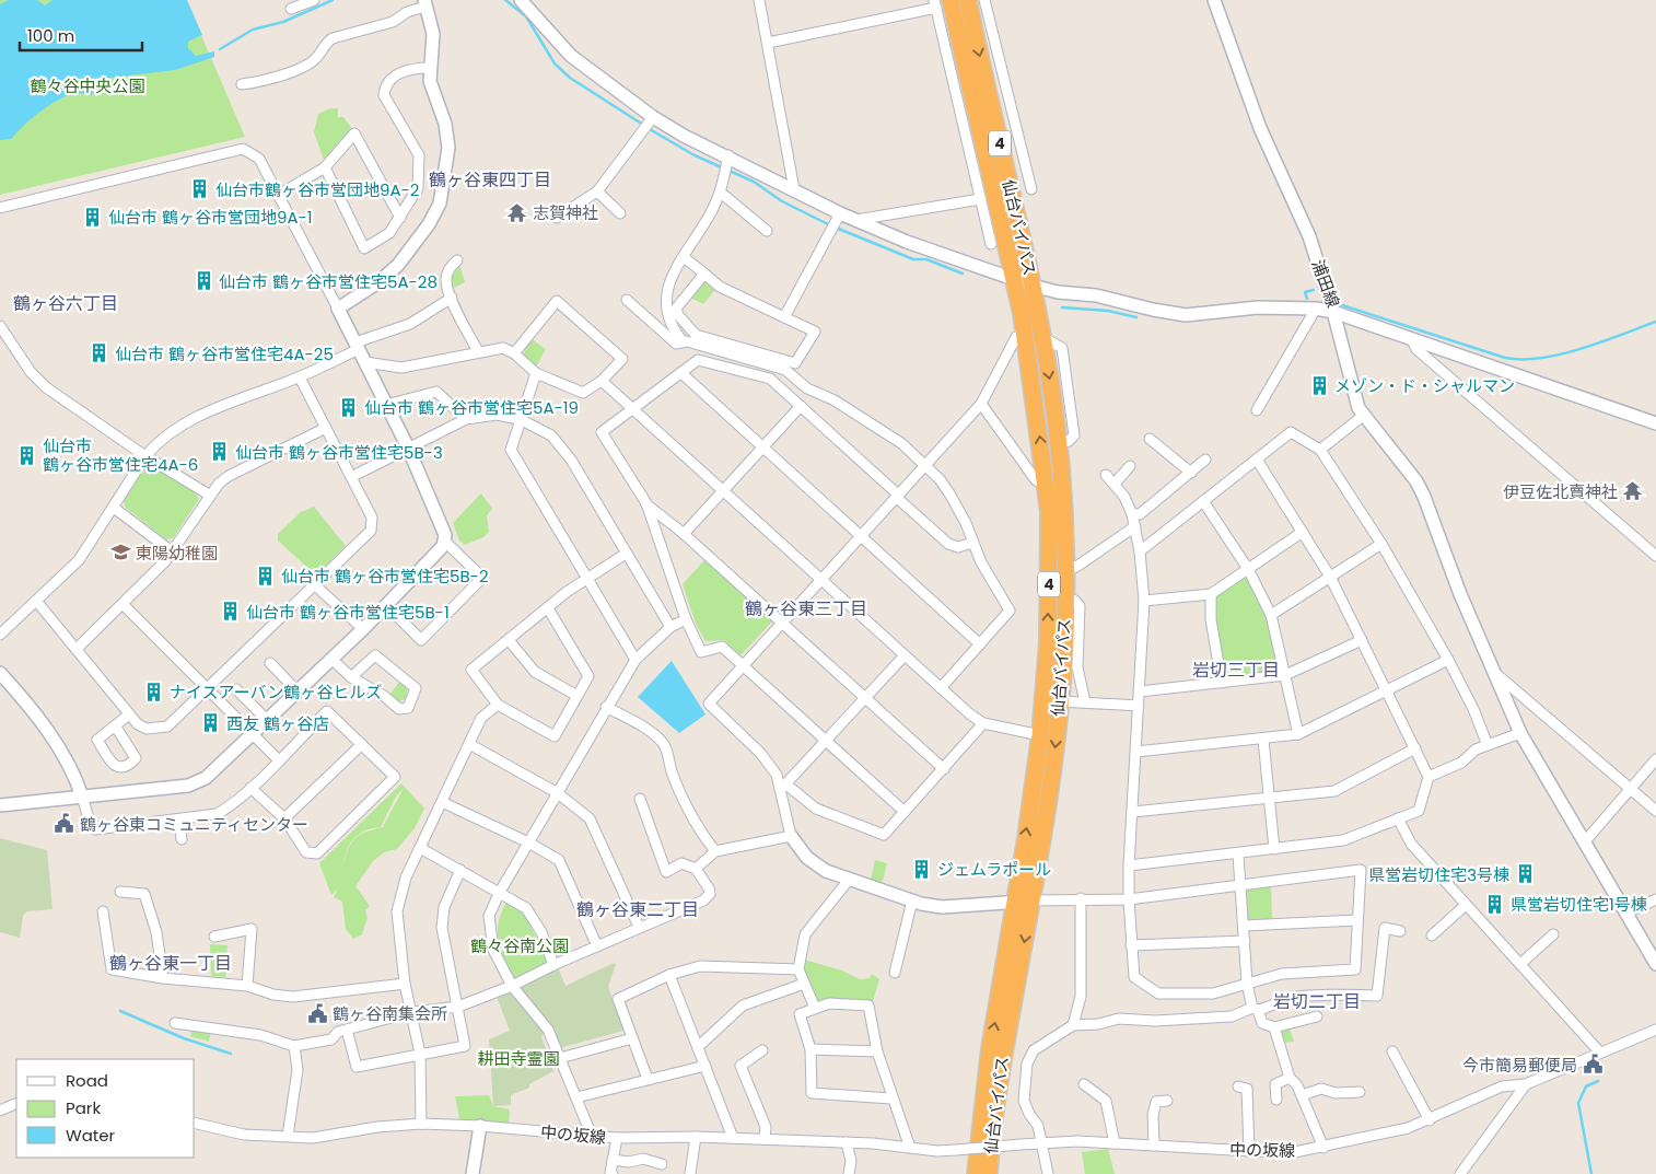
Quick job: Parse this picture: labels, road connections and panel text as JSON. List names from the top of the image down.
{
  "streets": {
    "highway": ["4", "仙台バイパス"],
    "street": ["浦田線", "中の坂線"]
  },
  "districts": [
    "鶴ヶ谷東四丁目",
    "鶴ヶ谷六丁目",
    "鶴ヶ谷東三丁目",
    "岩切三丁目",
    "鶴ヶ谷東二丁目",
    "鶴ヶ谷東一丁目",
    "岩切二丁目"
  ],
  "parks": ["鶴々谷中央公園", "鶴々谷南公園", "耕田寺霊園"],
  "places": {
    "building": [
      "仙台市鶴ヶ谷市営団地9A-2",
      "仙台市 鶴ヶ谷市営団地9A-1",
      "仙台市 鶴ヶ谷市営住宅5A-28",
      "仙台市 鶴ヶ谷市営住宅4A-25",
      "メゾン・ド・シャルマン",
      "仙台市 鶴ヶ谷市営住宅5A-19",
      "仙台市 鶴ヶ谷市営住宅5B-3",
      "仙台市 鶴ヶ谷市営住宅4A-6",
      "仙台市 鶴ヶ谷市営住宅5B-2",
      "仙台市 鶴ヶ谷市営住宅5B-1",
      "ナイスアーバン鶴ヶ谷ヒルズ",
      "西友 鶴ヶ谷店",
      "ジェムラポール",
      "県営岩切住宅3号棟",
      "県営岩切住宅1号棟"
    ],
    "temple": ["志賀神社", "伊豆佐北賣神社"],
    "school or university": ["東陽幼稚園"],
    "public building": ["鶴ヶ谷東コミュニティセンター", "鶴ヶ谷南集会所", "今市簡易郵便局"]
  },
  "legend": ["Road", "Park", "Water"],
  "scale_bar": "100 m"
}
